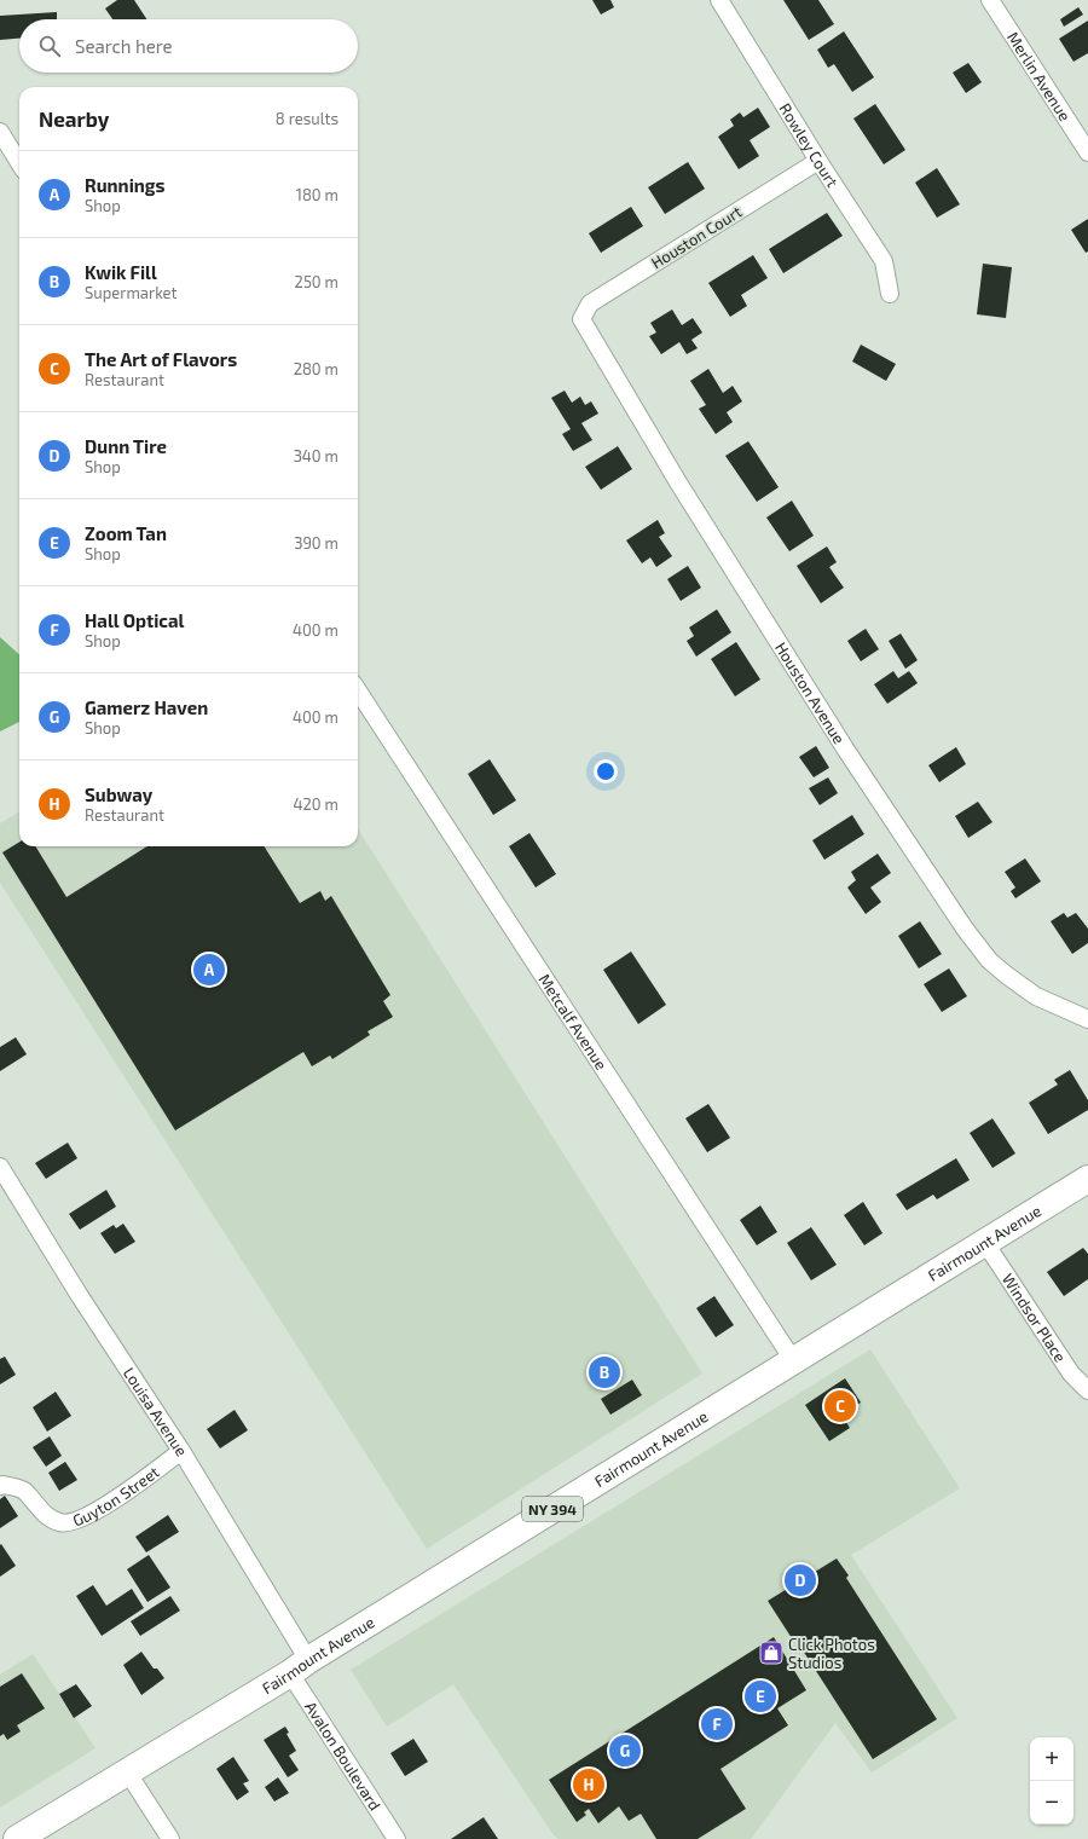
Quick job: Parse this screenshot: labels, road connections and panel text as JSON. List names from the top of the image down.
{
  "streets": {
    "main road": ["Fairmount Avenue", "NY 394"],
    "street": [
      "Merlin Avenue",
      "Rowley Court",
      "Houston Court",
      "Houston Avenue",
      "Metcalf Avenue",
      "Windsor Place",
      "Louisa Avenue",
      "Guyton Street",
      "Avalon Boulevard"
    ]
  },
  "crossings": [
    ["Rowley Court", "Houston Court"],
    ["Houston Court", "Houston Avenue"],
    ["Metcalf Avenue", "Fairmount Avenue"],
    ["Fairmount Avenue", "Windsor Place"],
    ["Fairmount Avenue", "Louisa Avenue"],
    ["Fairmount Avenue", "Avalon Boulevard"],
    ["Louisa Avenue", "Guyton Street"],
    ["Louisa Avenue", "Avalon Boulevard"]
  ],
  "places": {
    "shop": ["Click Photos Studios"]
  },
  "page": {
    "search": "Search here",
    "heading": ["Nearby", "8 results"],
    "list": [
      {
        "mark": "A",
        "name": "Runnings",
        "note": "Shop",
        "value": "180 m"
      },
      {
        "mark": "B",
        "name": "Kwik Fill",
        "note": "Supermarket",
        "value": "250 m"
      },
      {
        "mark": "C",
        "name": "The Art of Flavors",
        "note": "Restaurant",
        "value": "280 m"
      },
      {
        "mark": "D",
        "name": "Dunn Tire",
        "note": "Shop",
        "value": "340 m"
      },
      {
        "mark": "E",
        "name": "Zoom Tan",
        "note": "Shop",
        "value": "390 m"
      },
      {
        "mark": "F",
        "name": "Hall Optical",
        "note": "Shop",
        "value": "400 m"
      },
      {
        "mark": "G",
        "name": "Gamerz Haven",
        "note": "Shop",
        "value": "400 m"
      },
      {
        "mark": "H",
        "name": "Subway",
        "note": "Restaurant",
        "value": "420 m"
      }
    ],
    "pins": [
      "A",
      "B",
      "C",
      "D",
      "E",
      "F",
      "G",
      "H"
    ],
    "map_buttons": ["+", "−"]
  }
}
